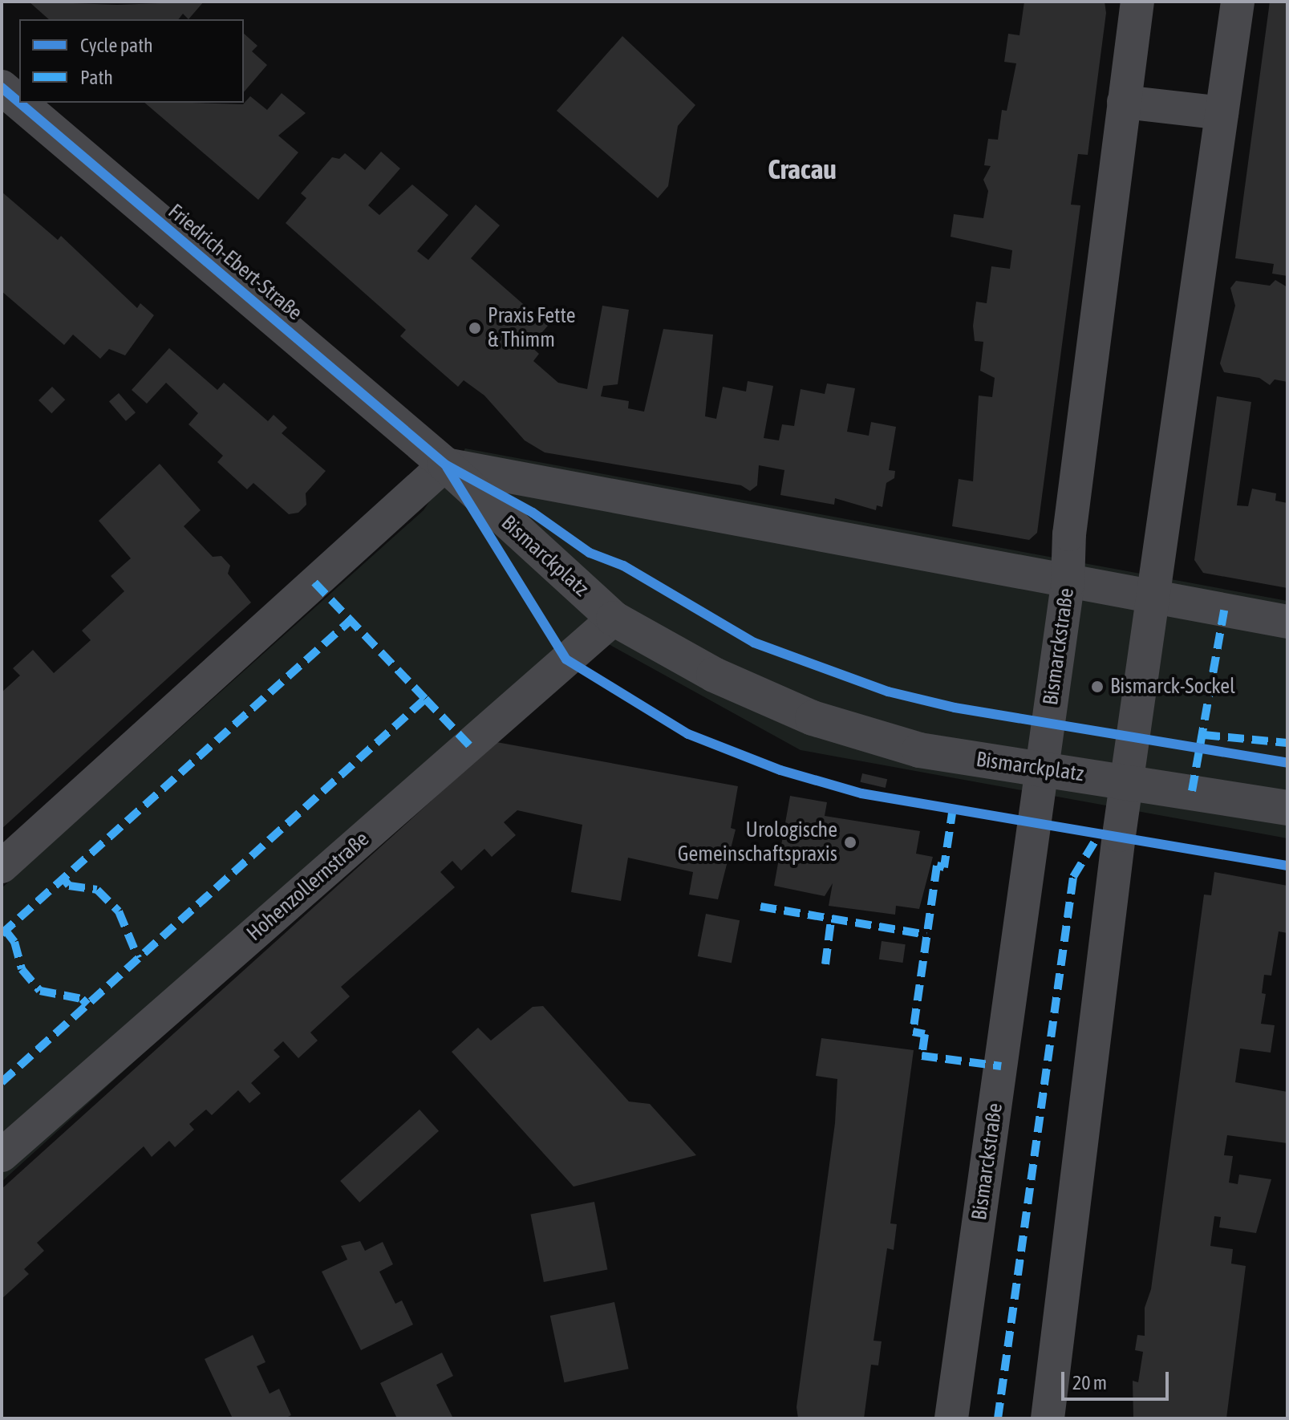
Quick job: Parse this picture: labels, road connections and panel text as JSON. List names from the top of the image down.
{
  "streets": {
    "street": [
      "Friedrich-Ebert-Straße",
      "Bismarckplatz",
      "Bismarckstraße",
      "Hohenzollernstraße"
    ]
  },
  "crossings": [
    ["Friedrich-Ebert-Straße", "Bismarckplatz"],
    ["Bismarckplatz", "Bismarckstraße"],
    ["Bismarckplatz", "Hohenzollernstraße"]
  ],
  "districts": ["Cracau"],
  "places": ["Praxis Fette & Thimm", "Bismarck-Sockel", "Urologische Gemeinschaftspraxis"],
  "legend": ["Cycle path", "Path"],
  "scale_bar": "20 m"
}
